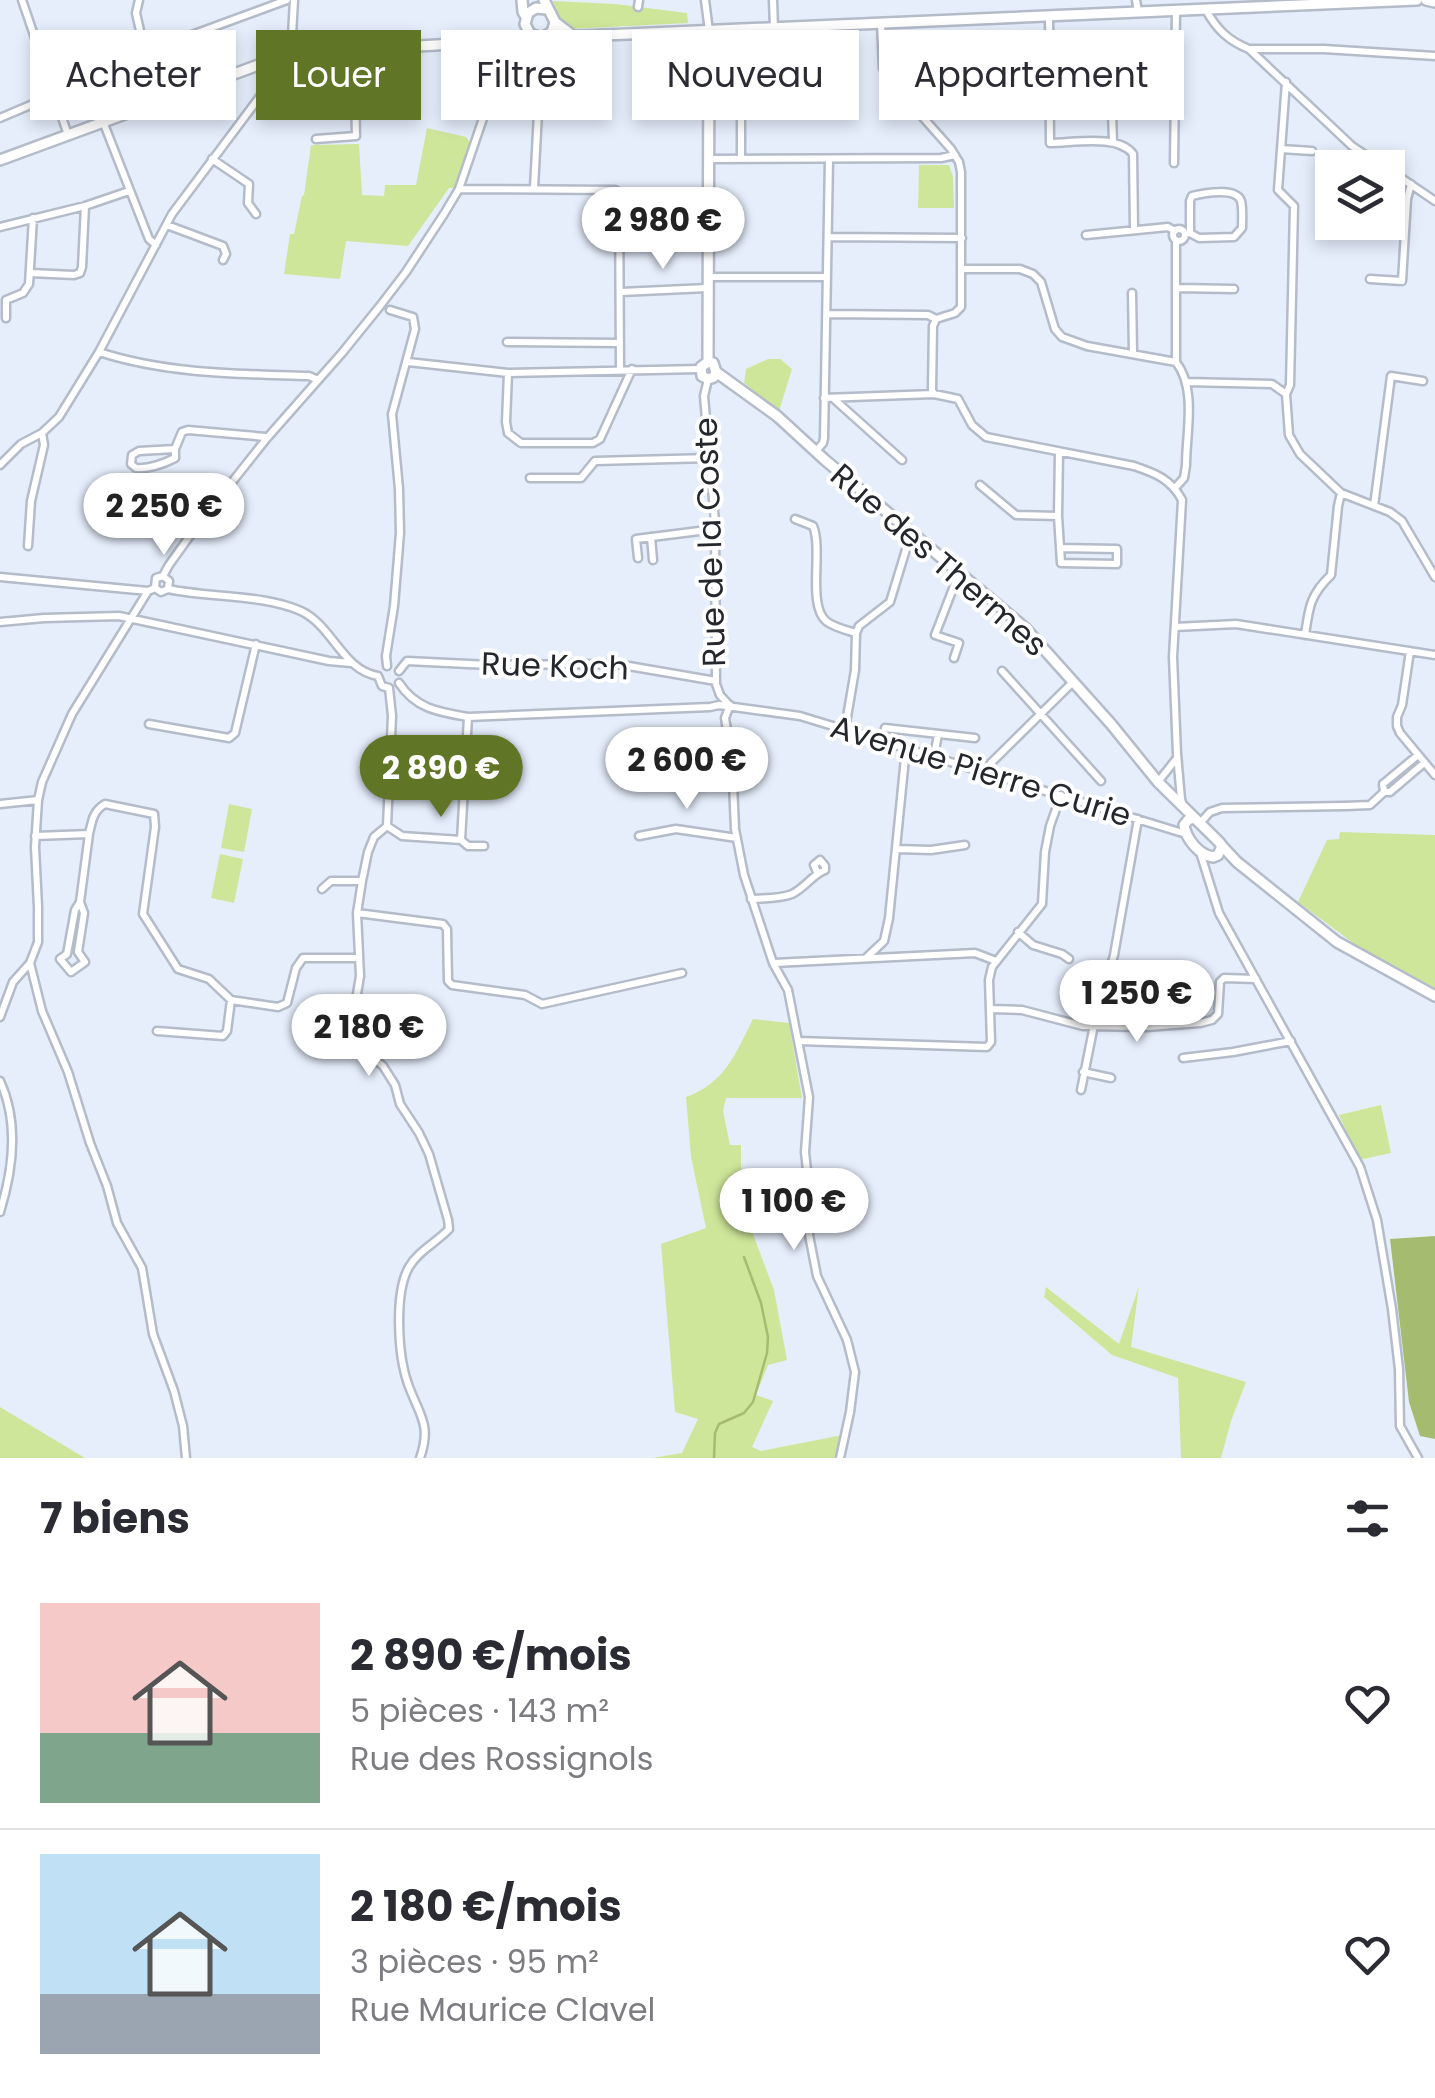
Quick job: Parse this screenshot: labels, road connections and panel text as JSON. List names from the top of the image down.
{
  "streets": {
    "main road": ["Rue des Thermes"],
    "street": ["Rue de la Coste", "Rue Koch", "Avenue Pierre Curie"]
  },
  "crossings": [
    ["Rue de la Coste", "Rue des Thermes"],
    ["Rue de la Coste", "Rue Koch"],
    ["Rue de la Coste", "Avenue Pierre Curie"],
    ["Rue des Thermes", "Avenue Pierre Curie"],
    ["Rue Koch", "Avenue Pierre Curie"]
  ],
  "page": {
    "chip": [
      "Acheter",
      "Louer",
      "Filtres",
      "Nouveau",
      "Appartement"
    ],
    "price": [
      "2 980 €",
      "2 250 €",
      "2 600 €",
      "2 890 €",
      "1 250 €",
      "2 180 €",
      "1 100 €"
    ],
    "heading": "7 biens",
    "list": [
      {
        "name": "2 890 €/mois",
        "note": "5 pièces · 143 m² · Rue des Rossignols"
      },
      {
        "name": "2 180 €/mois",
        "note": "3 pièces · 95 m² · Rue Maurice Clavel"
      }
    ]
  }
}
